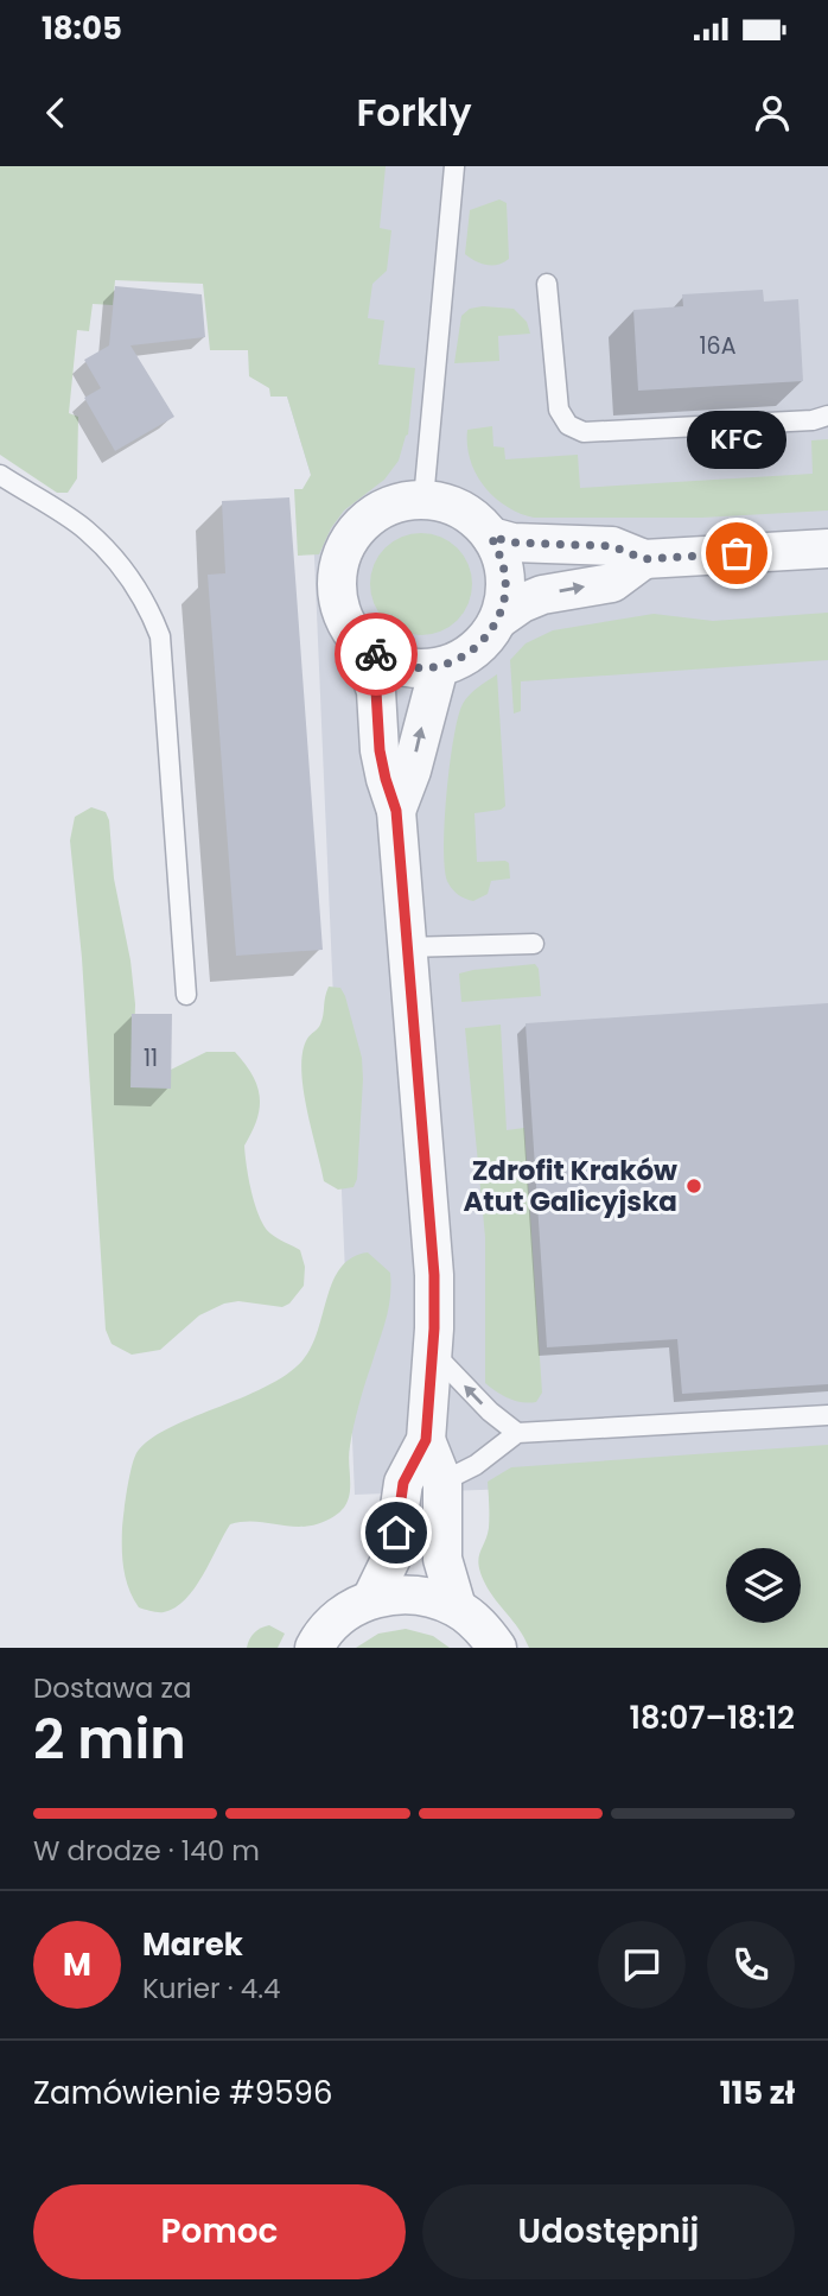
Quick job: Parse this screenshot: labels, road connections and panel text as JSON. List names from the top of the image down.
{
  "places": ["KFC", "Zdrofit Kraków Atut Galicyjska"],
  "house_numbers": ["16A", "11"],
  "page": {
    "status": "18:05",
    "header": "Forkly",
    "bubble": "KFC",
    "heading": ["2 min", "Dostawa za", "18:07–18:12"],
    "panel": [
      "Marek",
      "Kurier · 4.4",
      "Zamówienie #9596",
      "115 zł"
    ],
    "bar": "W drodze · 140 m",
    "round": "M",
    "buttons": ["Pomoc", "Udostępnij"]
  }
}
